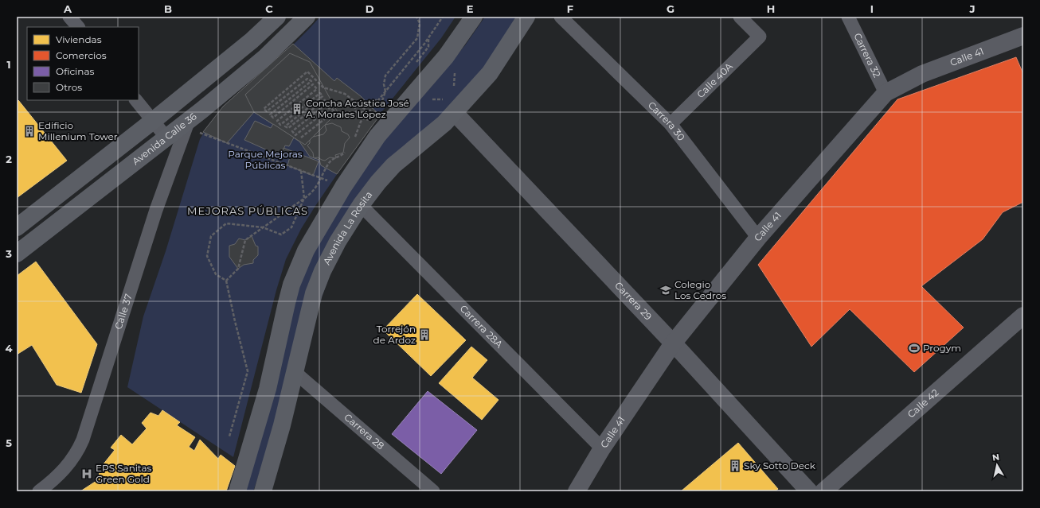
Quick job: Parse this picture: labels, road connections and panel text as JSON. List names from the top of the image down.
{
  "streets": {
    "main road": ["Avenida Calle 36", "Avenida La Rosita"],
    "street": [
      "Carrera 32",
      "Calle 41",
      "Calle 40A",
      "Carrera 30",
      "Carrera 29",
      "Calle 37",
      "Carrera 28A",
      "Calle 42",
      "Carrera 28"
    ]
  },
  "crossings": [
    ["Carrera 32", "Calle 41"],
    ["Calle 41", "Carrera 30"],
    ["Calle 41", "Carrera 29"],
    ["Calle 41", "Carrera 28A"],
    ["Calle 40A", "Carrera 30"],
    ["Avenida Calle 36", "Calle 37"],
    ["Avenida La Rosita", "Carrera 29"],
    ["Avenida La Rosita", "Carrera 28A"],
    ["Avenida La Rosita", "Carrera 28"]
  ],
  "districts": ["MEJORAS PÚBLICAS"],
  "parks": ["Parque Mejoras Públicas"],
  "places": {
    "building": [
      "Concha Acústica José A. Morales López",
      "Edificio Millenium Tower",
      "Torrejón de Ardoz",
      "Sky Sotto Deck"
    ],
    "school or university": ["Colegio Los Cedros"],
    "sports": ["Progym"],
    "hospital": ["EPS Sanitas Green Gold"]
  },
  "legend": [
    "Viviendas",
    "Comercios",
    "Oficinas",
    "Otros"
  ],
  "north": "top",
  "grid": {
    "columns": [
      "A",
      "B",
      "C",
      "D",
      "E",
      "F",
      "G",
      "H",
      "I",
      "J"
    ],
    "rows": [
      "1",
      "2",
      "3",
      "4",
      "5"
    ]
  }
}
